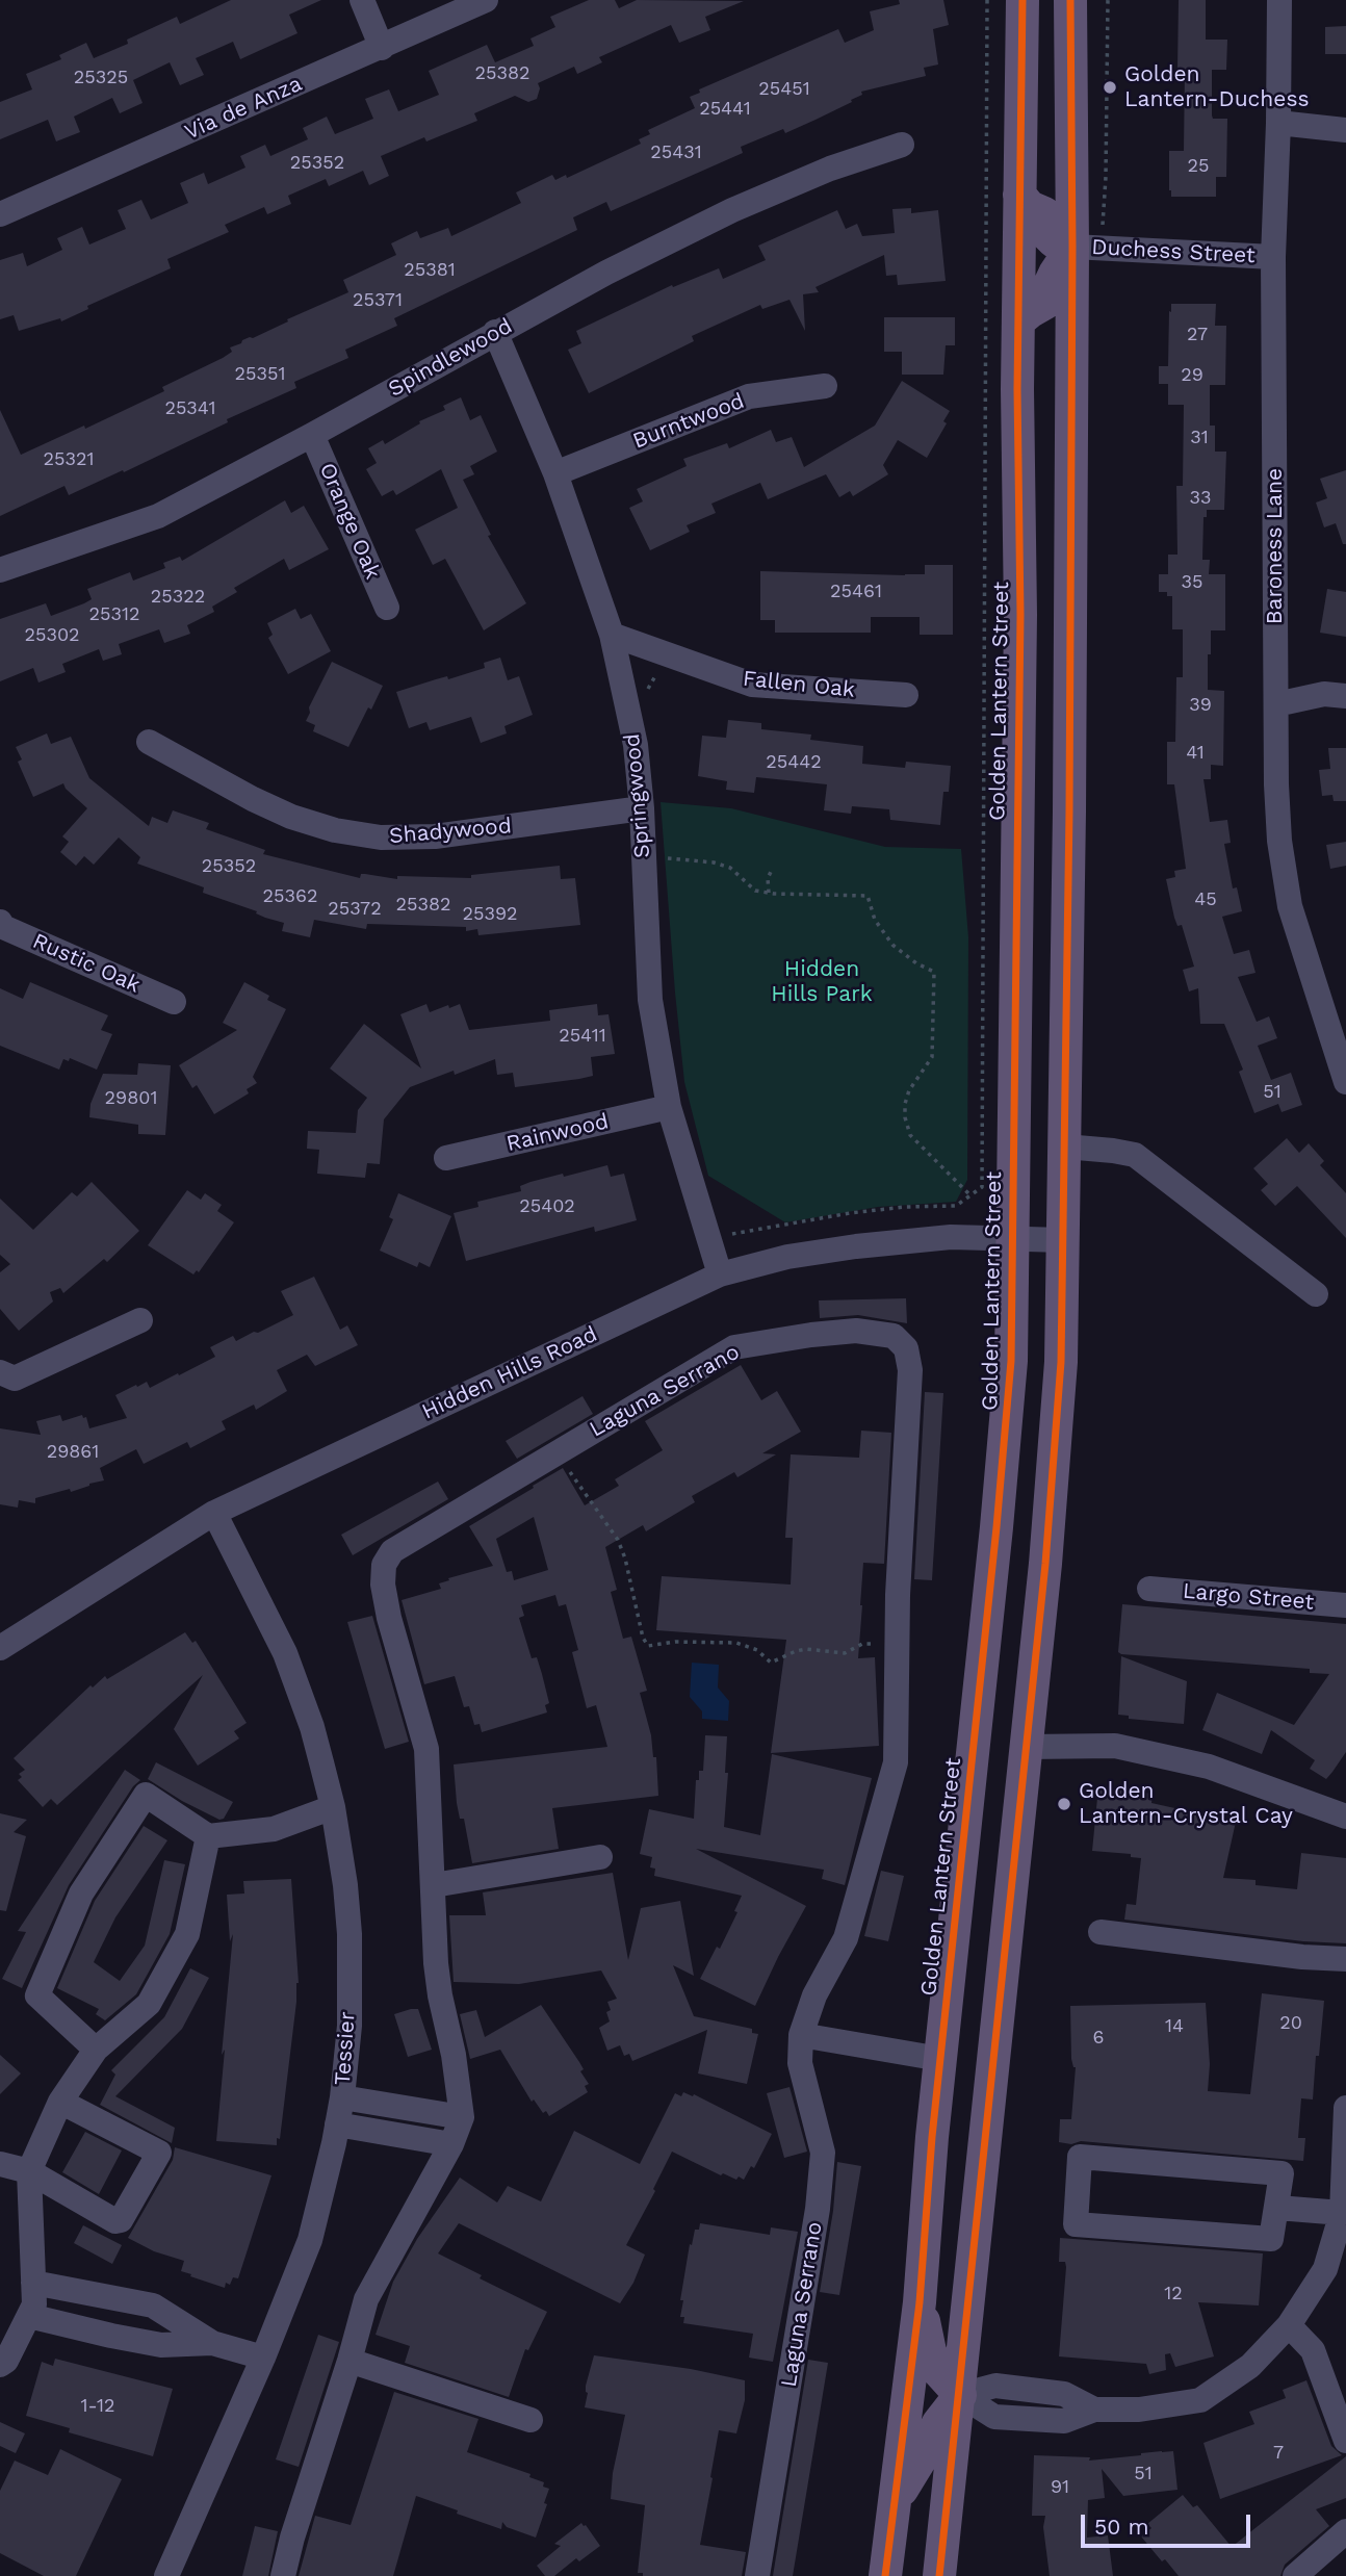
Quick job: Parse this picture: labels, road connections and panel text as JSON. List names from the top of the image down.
{
  "streets": {
    "main road": ["Golden Lantern Street"],
    "street": [
      "Via de Anza",
      "Duchess Street",
      "Spindlewood",
      "Burntwood",
      "Orange Oak",
      "Baroness Lane",
      "Fallen Oak",
      "Springwood",
      "Shadywood",
      "Rustic Oak",
      "Rainwood",
      "Hidden Hills Road",
      "Laguna Serrano",
      "Largo Street",
      "Tessier"
    ]
  },
  "crossings": [
    ["Duchess Street", "Baroness Lane"],
    ["Spindlewood", "Orange Oak"],
    ["Spindlewood", "Springwood"],
    ["Burntwood", "Springwood"],
    ["Fallen Oak", "Springwood"],
    ["Golden Lantern Street", "Hidden Hills Road"],
    ["Springwood", "Shadywood"],
    ["Springwood", "Rainwood"],
    ["Springwood", "Hidden Hills Road"],
    ["Hidden Hills Road", "Tessier"]
  ],
  "parks": ["Hidden Hills Park"],
  "places": ["Golden Lantern-Duchess", "Golden Lantern-Crystal Cay"],
  "house_numbers": [
    "25382",
    "25325",
    "25451",
    "25441",
    "25431",
    "25352",
    "25",
    "25381",
    "25371",
    "27",
    "25351",
    "29",
    "25341",
    "31",
    "25321",
    "33",
    "35",
    "25461",
    "25322",
    "25312",
    "25302",
    "39",
    "41",
    "25442",
    "25352",
    "25362",
    "45",
    "25382",
    "25372",
    "25392",
    "25411",
    "51",
    "29801",
    "25402",
    "29861",
    "20",
    "14",
    "6",
    "12",
    "1-12",
    "7",
    "51",
    "91"
  ],
  "scale_bar": "50 m"
}
